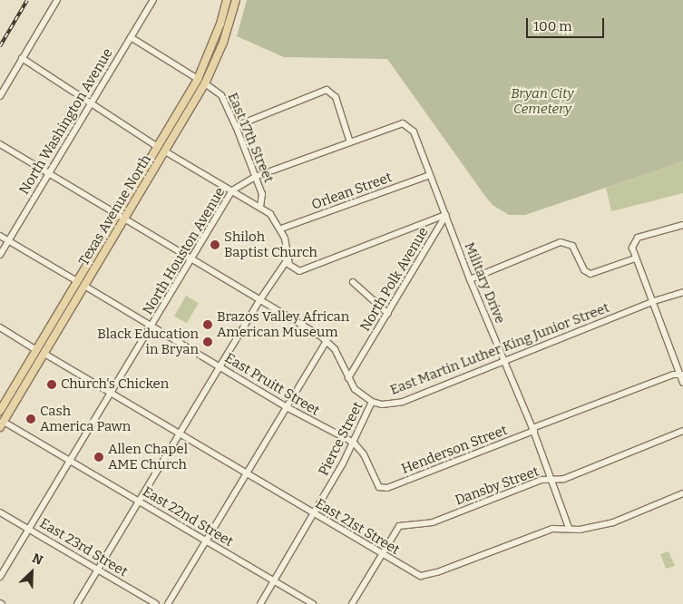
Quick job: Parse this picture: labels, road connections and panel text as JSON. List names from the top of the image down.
{
  "streets": {
    "main road": ["Texas Avenue North"],
    "street": [
      "North Washington Avenue",
      "East 17th Street",
      "Orlean Street",
      "North Houston Avenue",
      "North Polk Avenue",
      "Military Drive",
      "East Martin Luther King Junior Street",
      "East Pruitt Street",
      "Pierce Street",
      "Henderson Street",
      "Dansby Street",
      "East 22nd Street",
      "East 21st Street",
      "East 23rd Street"
    ]
  },
  "crossings": [
    ["East 17th Street", "Texas Avenue North"],
    ["East 17th Street", "North Houston Avenue"],
    ["Orlean Street", "Military Drive"],
    ["Texas Avenue North", "East Pruitt Street"],
    ["Texas Avenue North", "East 22nd Street"],
    ["Texas Avenue North", "East 21st Street"],
    ["North Houston Avenue", "Military Drive"],
    ["North Houston Avenue", "East Pruitt Street"],
    ["North Houston Avenue", "East 22nd Street"],
    ["North Houston Avenue", "East 21st Street"],
    ["North Houston Avenue", "East 23rd Street"],
    ["North Polk Avenue", "Military Drive"],
    ["Military Drive", "East Martin Luther King Junior Street"],
    ["Military Drive", "Henderson Street"],
    ["Military Drive", "Dansby Street"],
    ["Military Drive", "East 21st Street"],
    ["East Martin Luther King Junior Street", "Pierce Street"],
    ["East Pruitt Street", "Pierce Street"],
    ["East Pruitt Street", "Henderson Street"],
    ["Pierce Street", "East 22nd Street"],
    ["Pierce Street", "East 21st Street"],
    ["Dansby Street", "East 21st Street"]
  ],
  "parks": ["Bryan City Cemetery"],
  "places": [
    "Shiloh Baptist Church",
    "Brazos Valley African American Museum",
    "Black Education in Bryan",
    "Church's Chicken",
    "Cash America Pawn",
    "Allen Chapel AME Church"
  ],
  "scale_bar": "100 m",
  "north": "top right"
}
